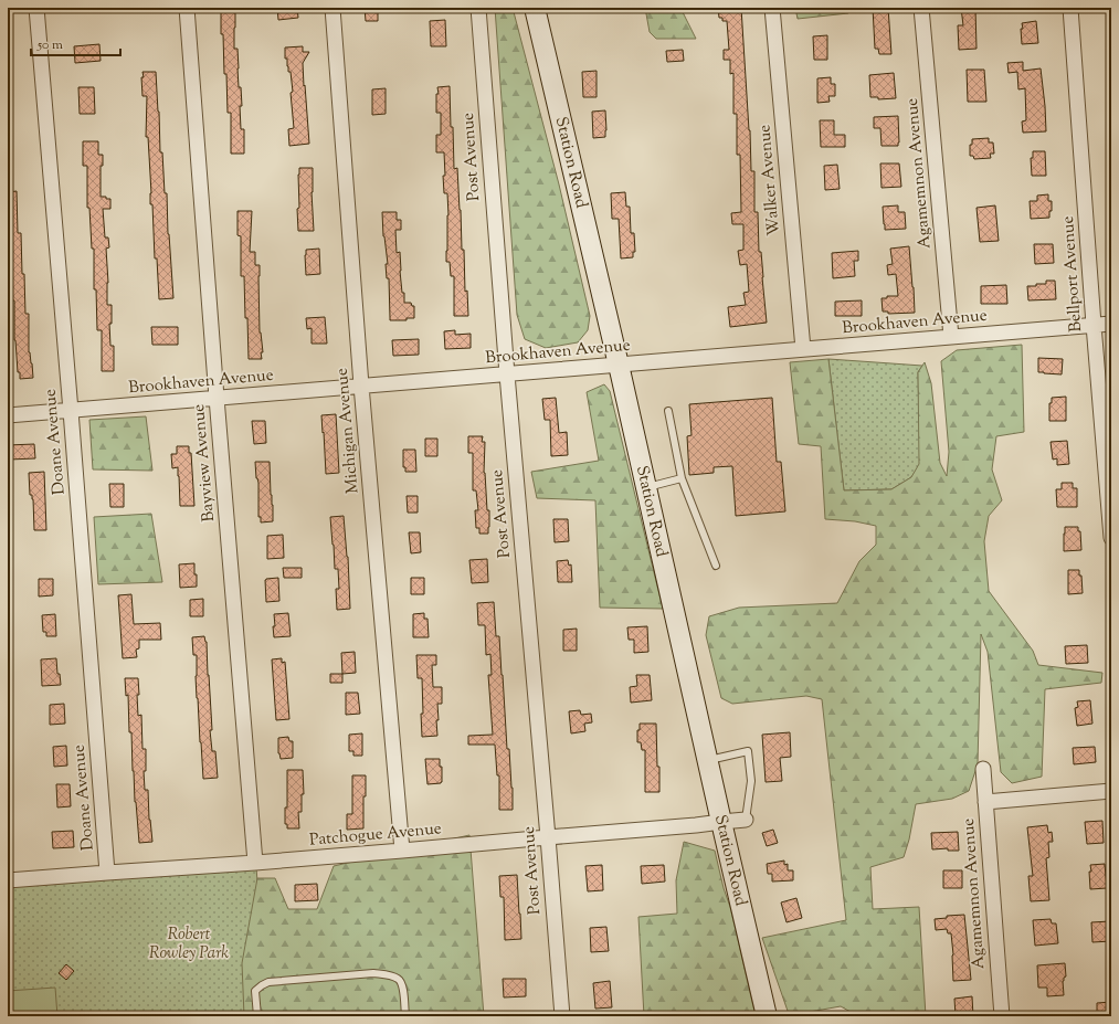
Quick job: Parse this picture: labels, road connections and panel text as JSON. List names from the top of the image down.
{
  "streets": {
    "main road": ["Station Road"],
    "street": [
      "Post Avenue",
      "Agamemnon Avenue",
      "Walker Avenue",
      "Bellport Avenue",
      "Brookhaven Avenue",
      "Michigan Avenue",
      "Doane Avenue",
      "Bayview Avenue",
      "Patchogue Avenue"
    ]
  },
  "crossings": [
    ["Post Avenue", "Brookhaven Avenue"],
    ["Post Avenue", "Patchogue Avenue"],
    ["Station Road", "Brookhaven Avenue"],
    ["Station Road", "Patchogue Avenue"],
    ["Agamemnon Avenue", "Brookhaven Avenue"],
    ["Walker Avenue", "Brookhaven Avenue"],
    ["Bellport Avenue", "Brookhaven Avenue"],
    ["Brookhaven Avenue", "Michigan Avenue"],
    ["Brookhaven Avenue", "Doane Avenue"],
    ["Brookhaven Avenue", "Bayview Avenue"],
    ["Michigan Avenue", "Patchogue Avenue"],
    ["Doane Avenue", "Patchogue Avenue"],
    ["Bayview Avenue", "Patchogue Avenue"]
  ],
  "parks": ["Robert Rowley Park"],
  "scale_bar": "50 m"
}
